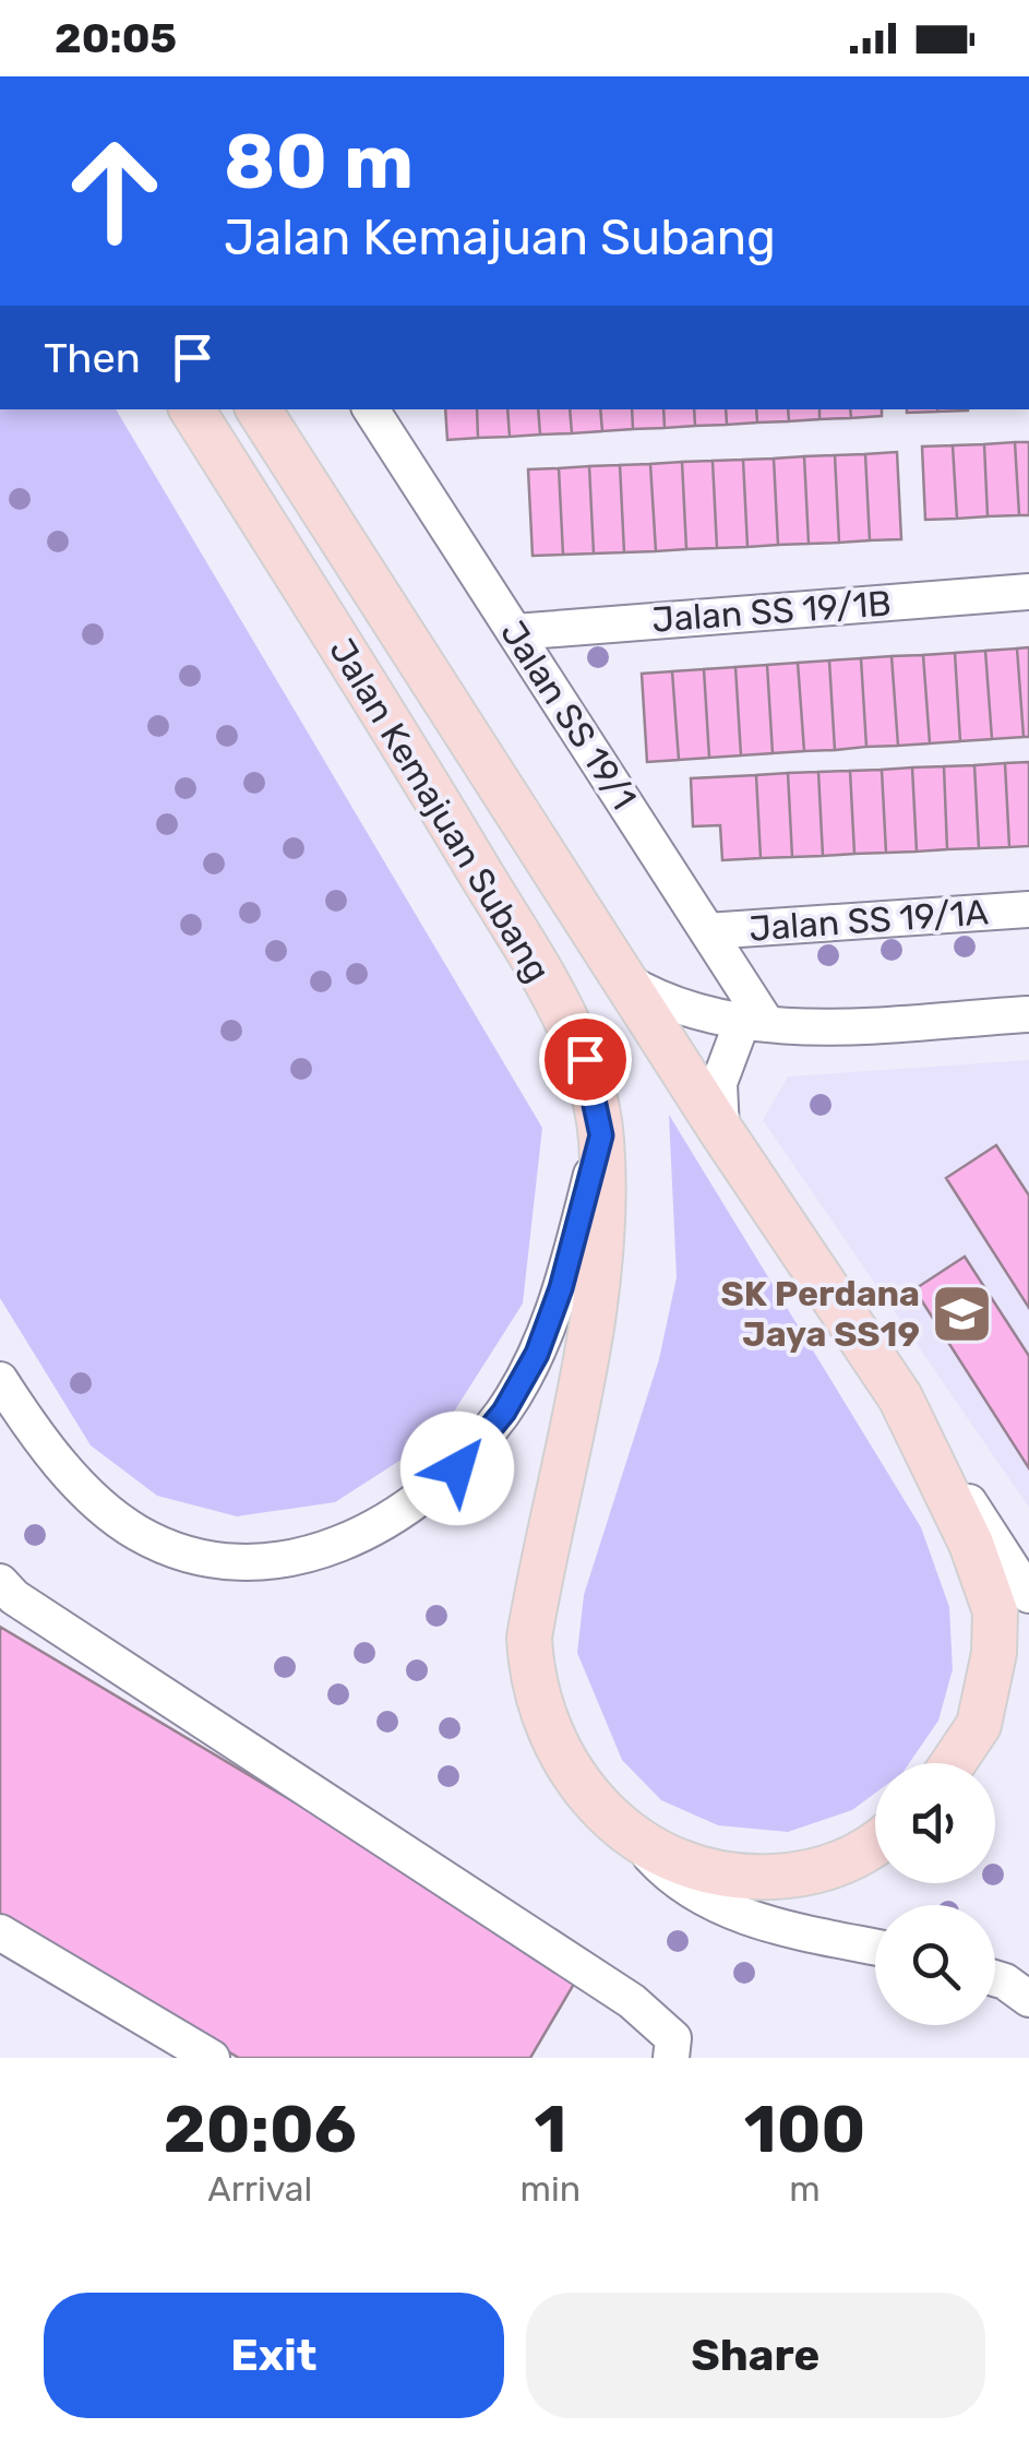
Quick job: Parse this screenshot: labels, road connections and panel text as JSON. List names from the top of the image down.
{
  "streets": {
    "main road": ["Jalan Kemajuan Subang"],
    "street": ["Jalan SS 19/1B", "Jalan SS 19/1", "Jalan SS 19/1A"]
  },
  "crossings": [
    ["Jalan SS 19/1B", "Jalan SS 19/1"],
    ["Jalan SS 19/1", "Jalan SS 19/1A"]
  ],
  "places": {
    "school or university": ["SK Perdana Jaya SS19"]
  },
  "page": {
    "status": "20:05",
    "turn": ["80 m", "Jalan Kemajuan Subang"],
    "then": "Then",
    "eta": [
      "20:06",
      "Arrival",
      "1",
      "min",
      "100",
      "m"
    ],
    "buttons": ["Exit", "Share"]
  }
}
